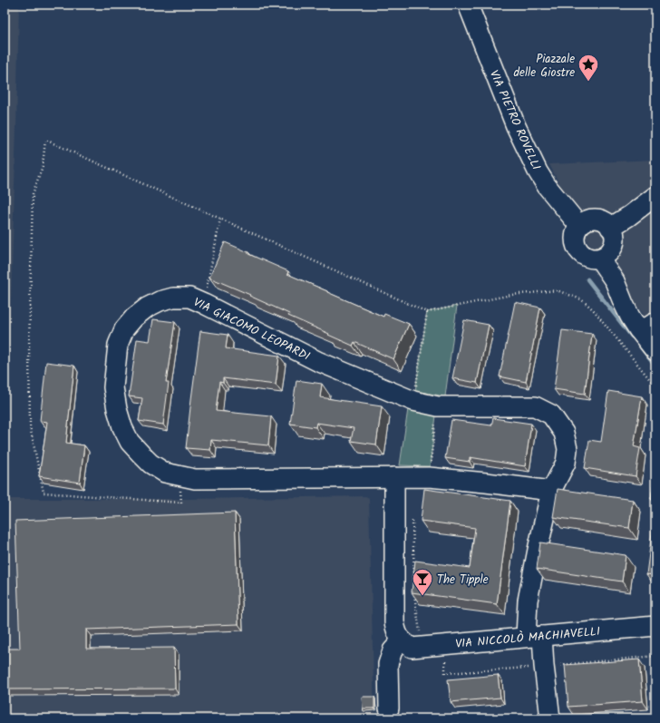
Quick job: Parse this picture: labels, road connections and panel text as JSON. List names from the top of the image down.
{
  "streets": {
    "street": ["VIA PIETRO ROVELLI", "VIA GIACOMO LEOPARDI", "VIA NICCOLÒ MACHIAVELLI"]
  },
  "crossings": [
    ["VIA GIACOMO LEOPARDI", "VIA NICCOLÒ MACHIAVELLI"]
  ],
  "places": {
    "place": ["Piazzale delle Giostre"],
    "bar": ["The Tipple"]
  }
}
